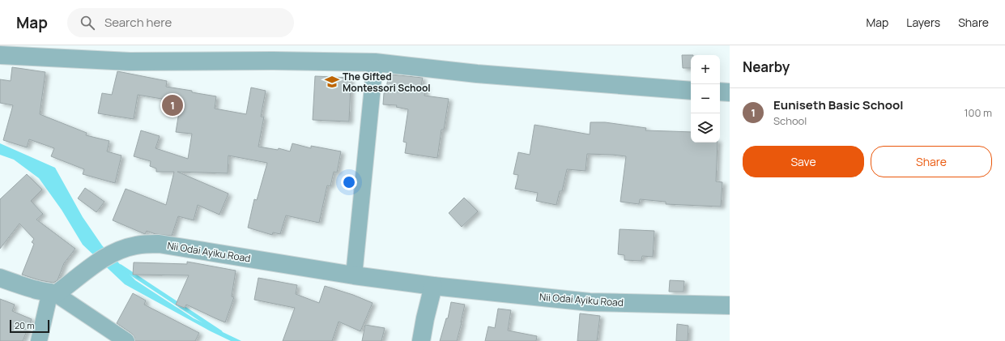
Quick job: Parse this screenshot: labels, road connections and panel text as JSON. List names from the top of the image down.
{
  "streets": {
    "street": ["Nii Odai Ayiku Road"]
  },
  "places": {
    "school or university": ["The Gifted Montessori School"]
  },
  "scale_bar": "20 m",
  "page": {
    "header": "Map",
    "search": "Search here",
    "nav": ["Map", "Layers", "Share"],
    "heading": "Nearby",
    "map_buttons": ["+", "−"],
    "list": [
      {
        "mark": "1",
        "name": "Euniseth Basic School",
        "note": "School",
        "value": "100 m"
      }
    ],
    "pins": "1",
    "buttons": ["Save", "Share"],
    "scale": "20 m"
  }
}
